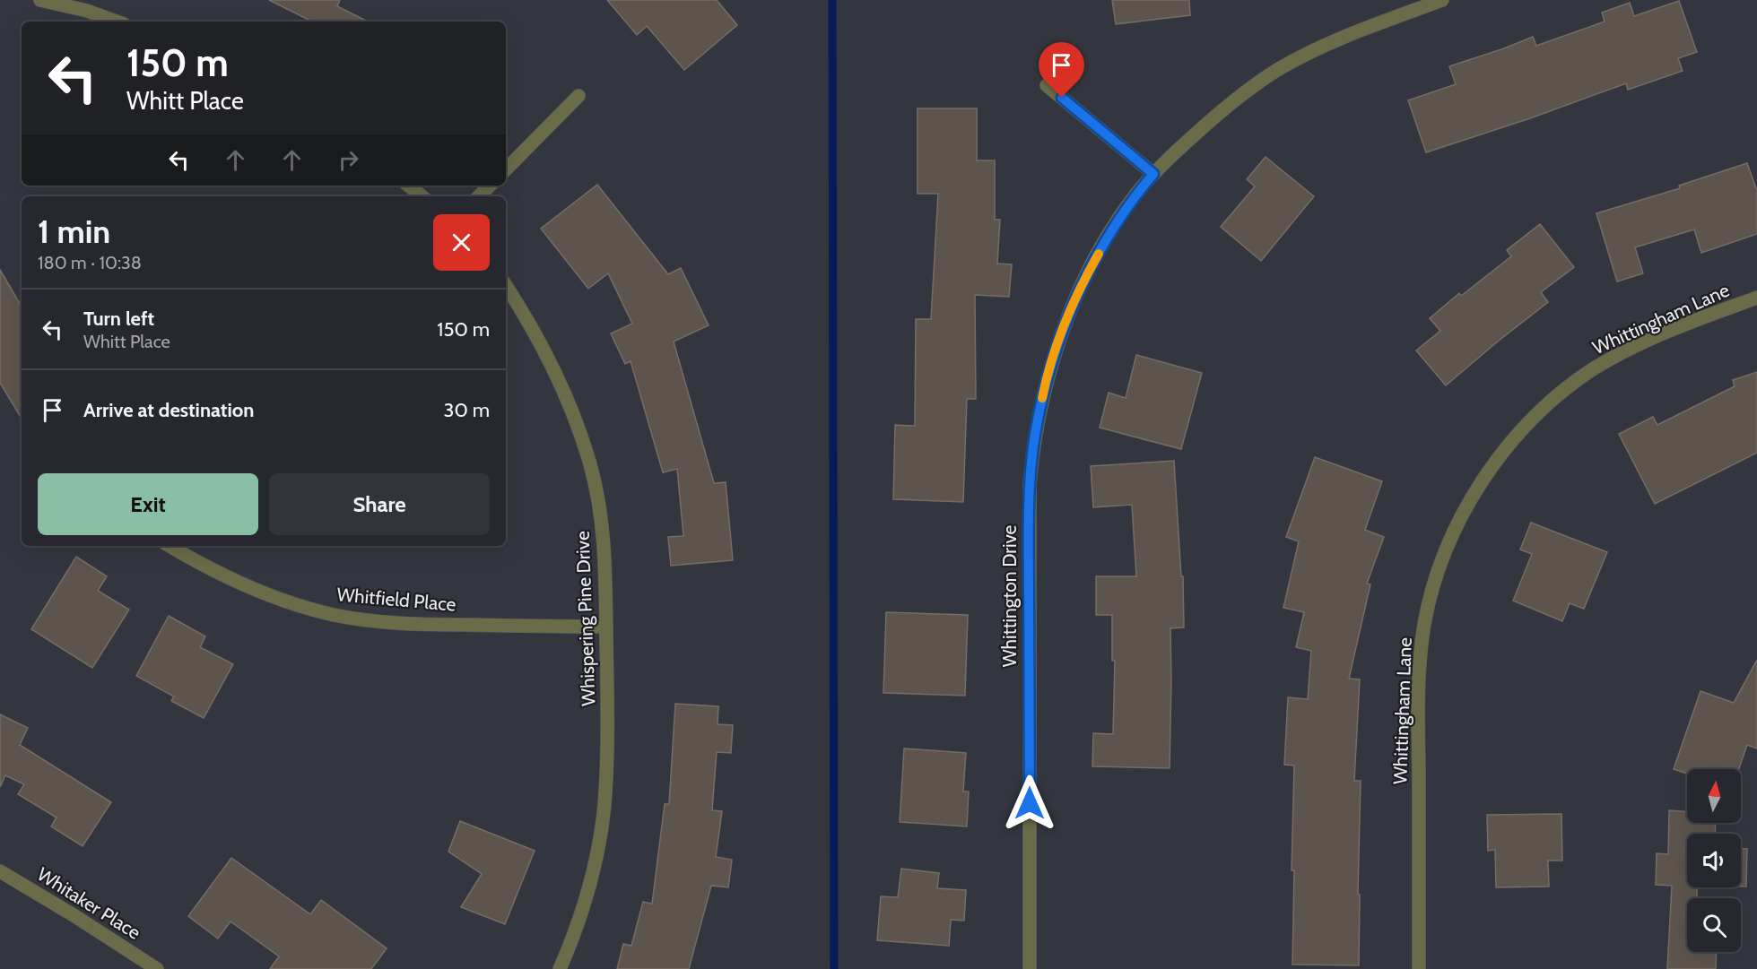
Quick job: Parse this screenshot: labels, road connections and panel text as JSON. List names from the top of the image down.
{
  "streets": {
    "street": [
      "Whittingham Lane",
      "Whittington Drive",
      "Whitfield Place",
      "Whispering Pine Drive",
      "Whitaker Place"
    ]
  },
  "crossings": [
    ["Whitfield Place", "Whispering Pine Drive"]
  ],
  "north": "top",
  "page": {
    "turn": ["150 m", "Whitt Place"],
    "heading": ["1 min", "180 m · 10:38"],
    "list": [
      {
        "name": "Turn left",
        "note": "Whitt Place",
        "value": "150 m"
      },
      {
        "name": "Arrive at destination",
        "value": "30 m"
      }
    ],
    "buttons": ["Exit", "Share"]
  }
}
